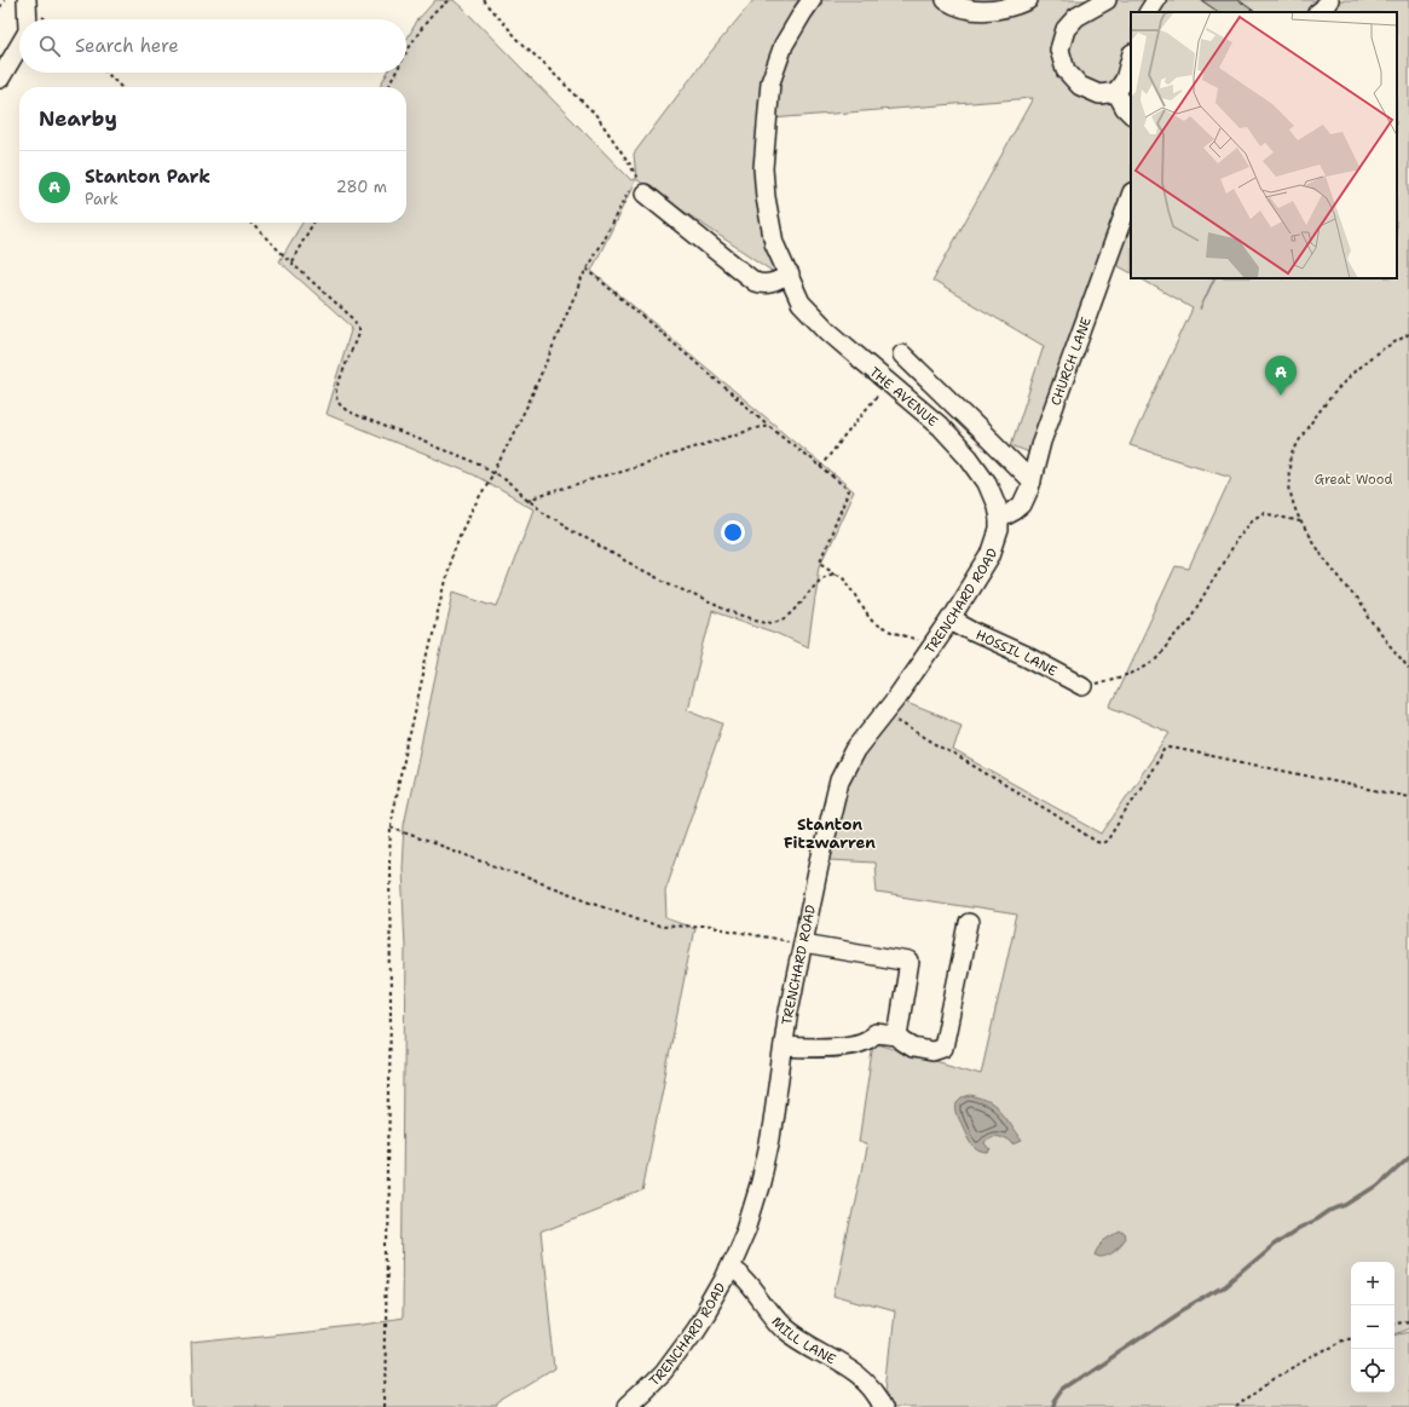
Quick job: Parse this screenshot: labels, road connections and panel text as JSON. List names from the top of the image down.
{
  "streets": {
    "street": [
      "CHURCH LANE",
      "THE AVENUE",
      "TRENCHARD ROAD",
      "HOSSIL LANE",
      "MILL LANE"
    ]
  },
  "crossings": [
    ["CHURCH LANE", "THE AVENUE"],
    ["CHURCH LANE", "TRENCHARD ROAD"],
    ["THE AVENUE", "TRENCHARD ROAD"],
    ["TRENCHARD ROAD", "HOSSIL LANE"],
    ["TRENCHARD ROAD", "MILL LANE"]
  ],
  "districts": ["Stanton Fitzwarren"],
  "parks": ["Great Wood"],
  "page": {
    "search": "Search here",
    "heading": "Nearby",
    "list": [
      {
        "mark": "A",
        "name": "Stanton Park",
        "note": "Park",
        "value": "280 m"
      }
    ],
    "pins": "A",
    "map_buttons": ["+", "−"]
  }
}
